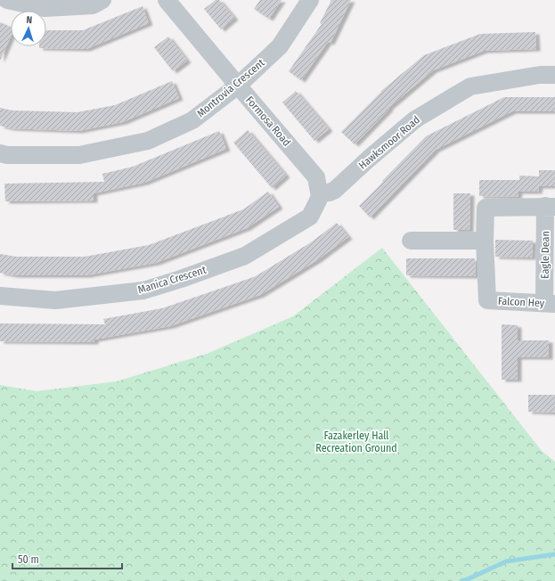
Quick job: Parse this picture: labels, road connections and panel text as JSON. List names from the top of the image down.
{
  "streets": {
    "street": [
      "Montrovia Crescent",
      "Formosa Road",
      "Hawksmoor Road",
      "Eagle Dean",
      "Manica Crescent",
      "Falcon Hey"
    ]
  },
  "crossings": [
    ["Montrovia Crescent", "Formosa Road"],
    ["Formosa Road", "Hawksmoor Road"],
    ["Formosa Road", "Manica Crescent"],
    ["Hawksmoor Road", "Manica Crescent"],
    ["Eagle Dean", "Falcon Hey"]
  ],
  "parks": ["Fazakerley Hall Recreation Ground"],
  "scale_bar": "50 m",
  "north": "top"
}
